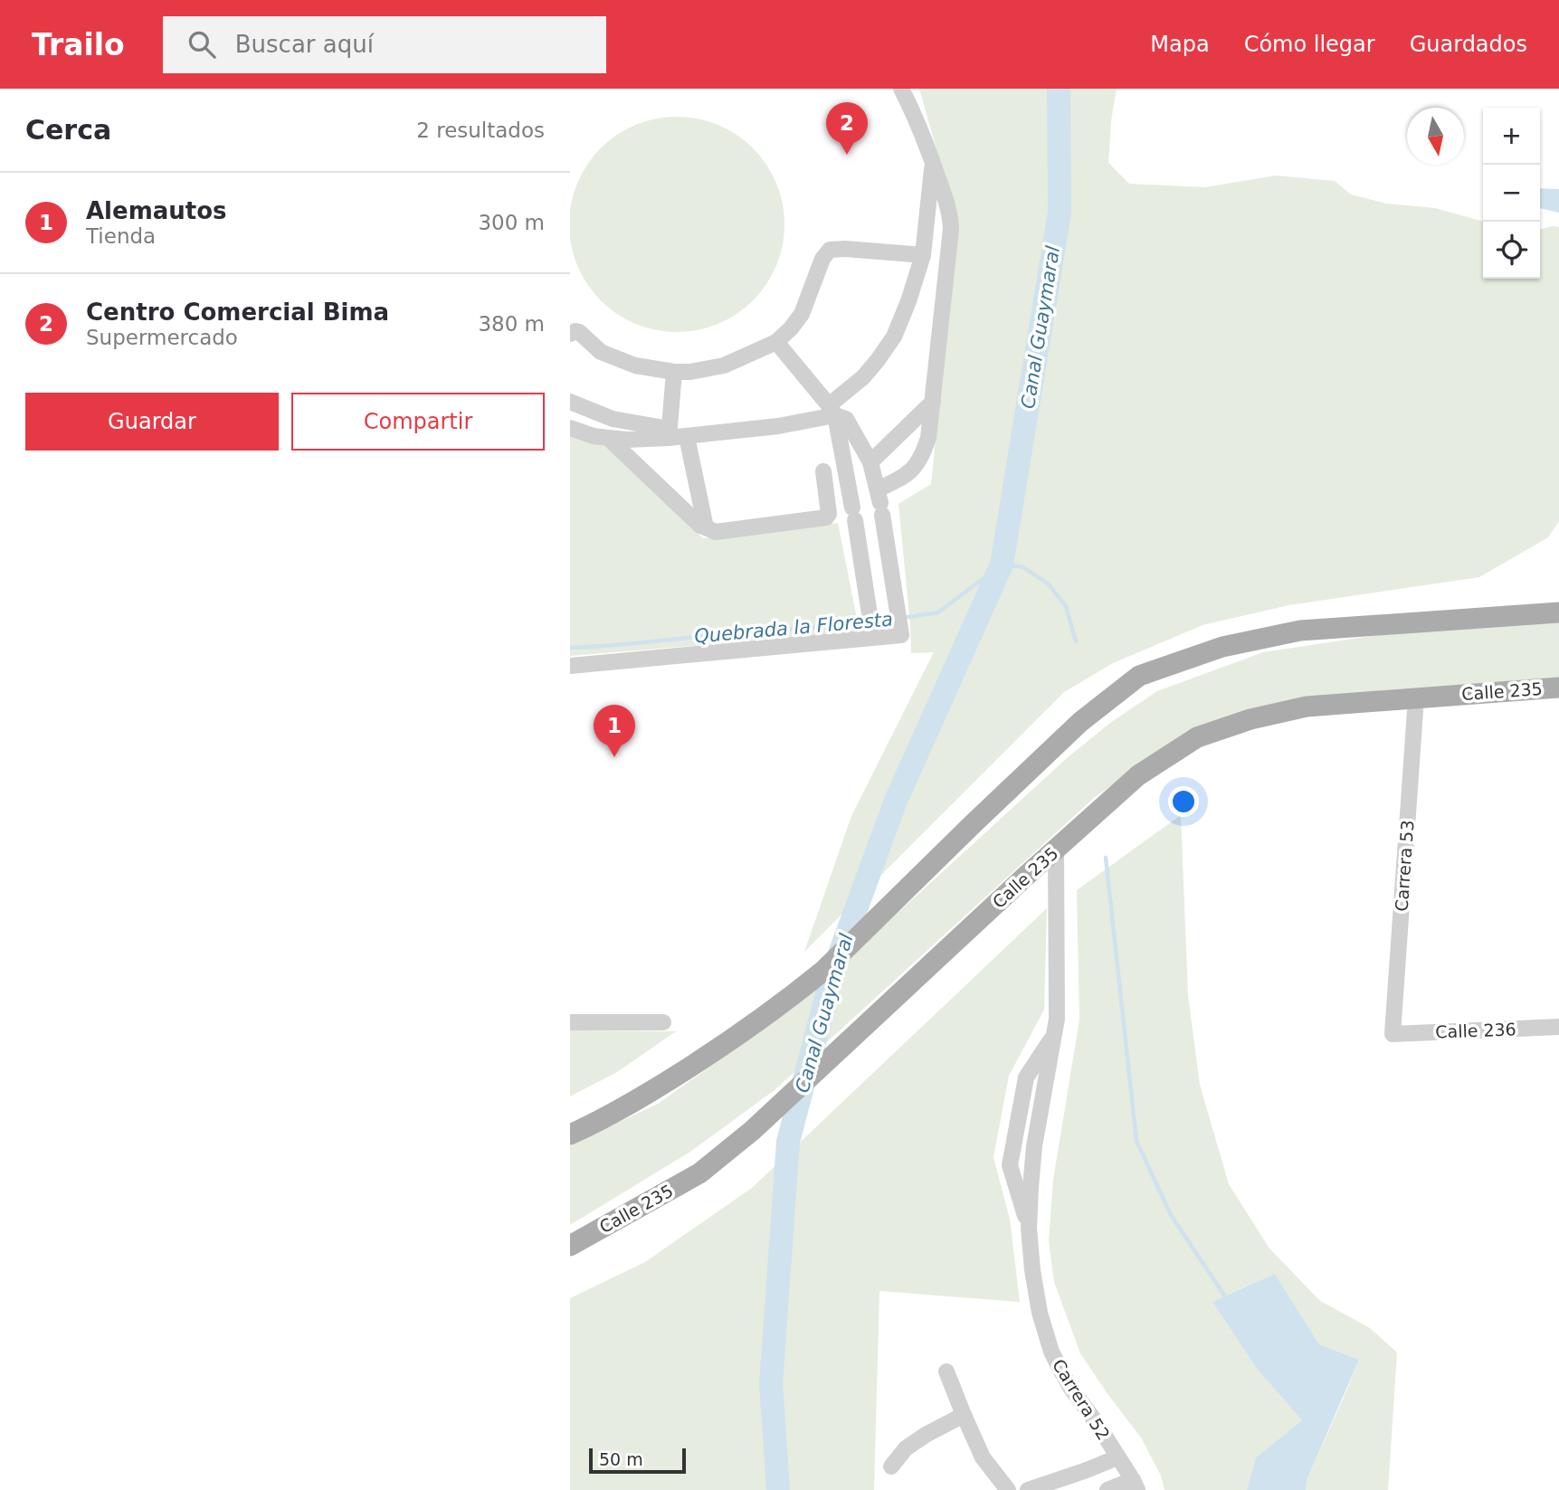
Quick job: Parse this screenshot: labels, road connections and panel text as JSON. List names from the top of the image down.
{
  "streets": {
    "main road": ["Calle 235"],
    "street": ["Carrera 53", "Calle 236", "Carrera 52"]
  },
  "crossings": [
    ["Calle 235", "Carrera 53"],
    ["Calle 235", "Carrera 52"],
    ["Carrera 53", "Calle 236"]
  ],
  "water": ["Canal Guaymaral", "Quebrada la Floresta"],
  "scale_bar": "50 m",
  "north": "bottom",
  "page": {
    "header": "Trailo",
    "search": "Buscar aquí",
    "nav": ["Mapa", "Cómo llegar", "Guardados"],
    "heading": ["Cerca", "2 resultados"],
    "pins": ["2", "1"],
    "map_buttons": ["+", "−"],
    "list": [
      {
        "mark": "1",
        "name": "Alemautos",
        "note": "Tienda",
        "value": "300 m"
      },
      {
        "mark": "2",
        "name": "Centro Comercial Bima",
        "note": "Supermercado",
        "value": "380 m"
      }
    ],
    "buttons": ["Guardar", "Compartir"],
    "scale": "50 m"
  }
}
